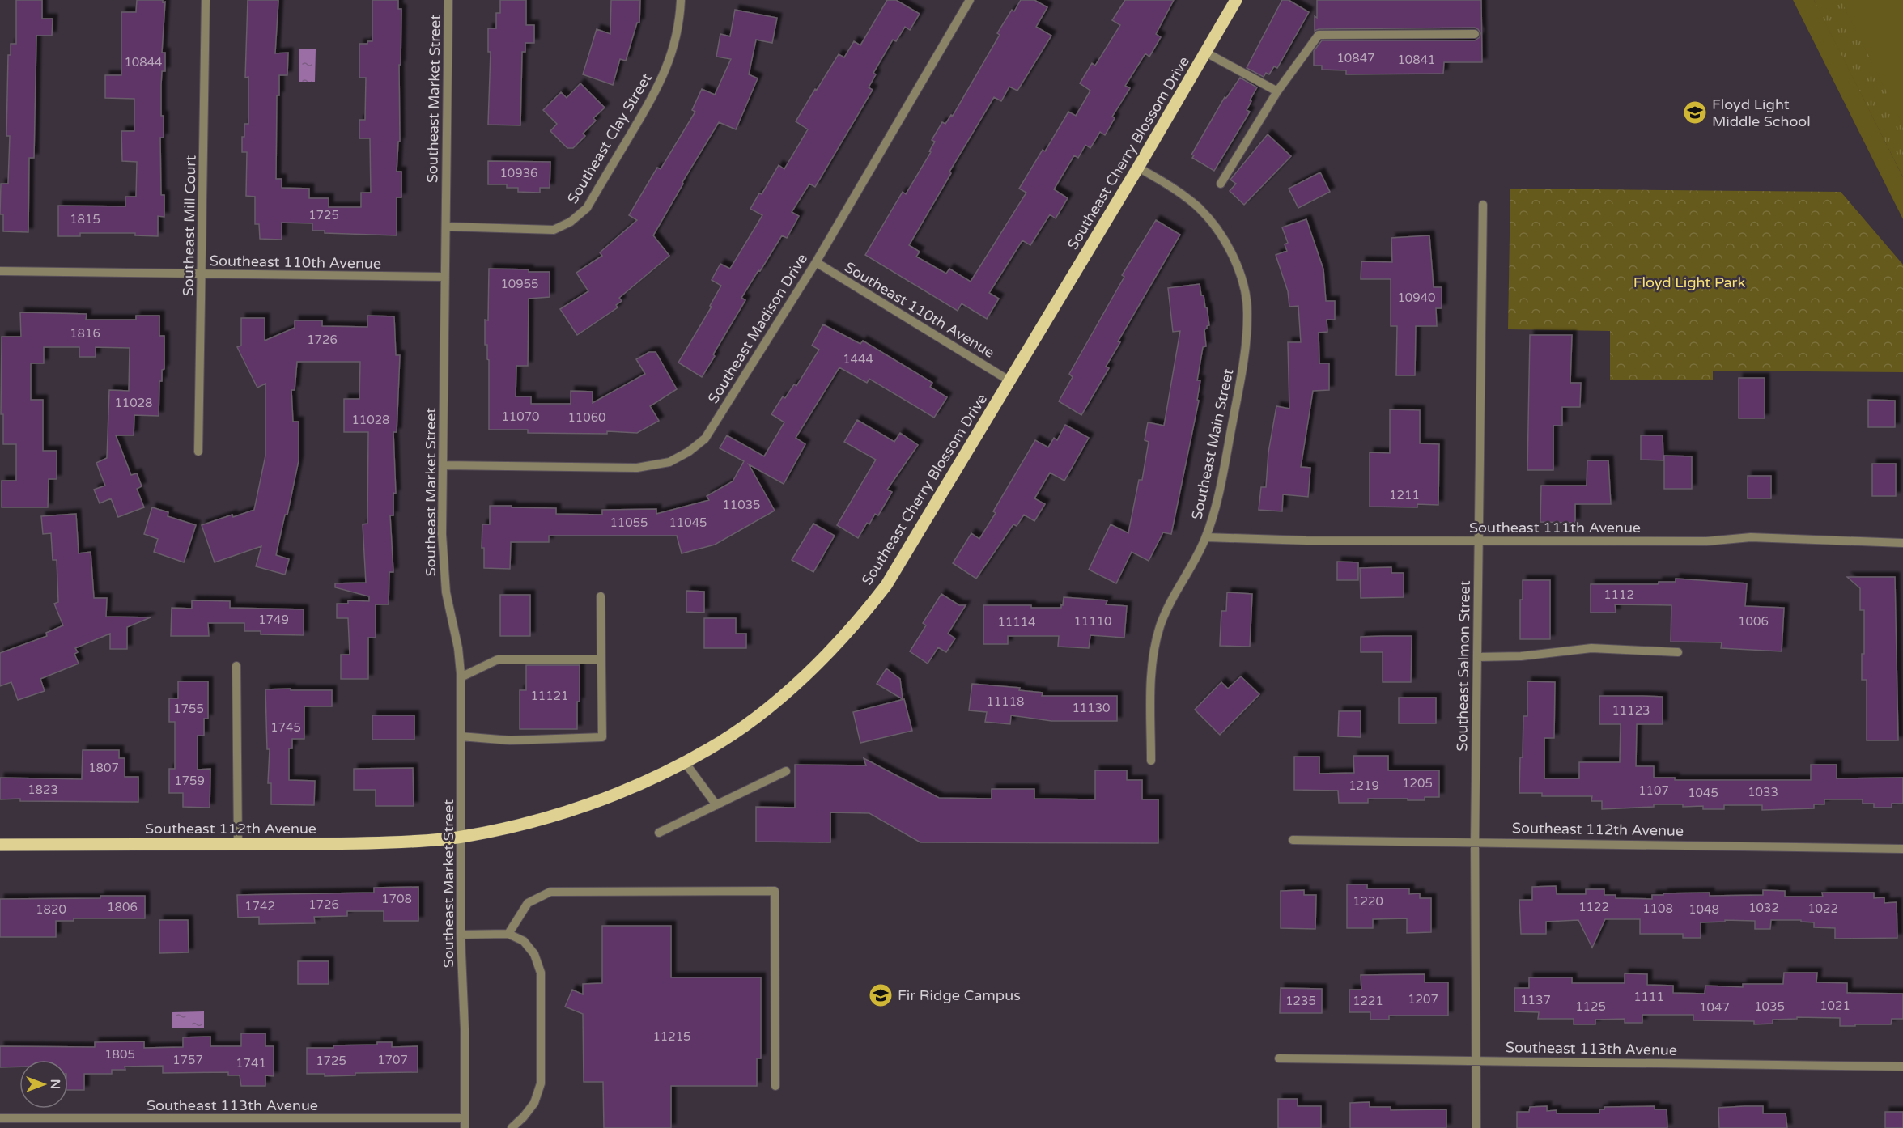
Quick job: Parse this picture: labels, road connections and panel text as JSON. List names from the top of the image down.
{
  "streets": {
    "main road": ["Southeast Cherry Blossom Drive", "Southeast 112th Avenue"],
    "street": [
      "Southeast Market Street",
      "Southeast Clay Street",
      "Southeast Mill Court",
      "Southeast 110th Avenue",
      "Southeast Madison Drive",
      "Southeast Main Street",
      "Southeast 111th Avenue",
      "Southeast Salmon Street",
      "Southeast 113th Avenue"
    ]
  },
  "crossings": [
    ["Southeast Market Street", "Southeast Clay Street"],
    ["Southeast Market Street", "Southeast Cherry Blossom Drive"],
    ["Southeast Market Street", "Southeast 110th Avenue"],
    ["Southeast Market Street", "Southeast Madison Drive"],
    ["Southeast Market Street", "Southeast 112th Avenue"],
    ["Southeast Market Street", "Southeast 113th Avenue"],
    ["Southeast Cherry Blossom Drive", "Southeast 110th Avenue"],
    ["Southeast Cherry Blossom Drive", "Southeast Main Street"],
    ["Southeast Cherry Blossom Drive", "Southeast 112th Avenue"],
    ["Southeast Mill Court", "Southeast 110th Avenue"],
    ["Southeast 110th Avenue", "Southeast Madison Drive"],
    ["Southeast Main Street", "Southeast 111th Avenue"],
    ["Southeast 111th Avenue", "Southeast Salmon Street"],
    ["Southeast Salmon Street", "Southeast 112th Avenue"],
    ["Southeast Salmon Street", "Southeast 113th Avenue"]
  ],
  "parks": ["Floyd Light Park"],
  "places": {
    "school or university": ["Floyd Light Middle School", "Fir Ridge Campus"]
  },
  "house_numbers": [
    "10847",
    "10841",
    "10844",
    "10936",
    "1725",
    "1815",
    "10955",
    "10940",
    "1816",
    "1726",
    "1444",
    "11028",
    "11070",
    "11060",
    "11028",
    "1211",
    "11035",
    "11055",
    "11045",
    "1112",
    "1749",
    "11110",
    "1006",
    "11114",
    "11121",
    "11118",
    "11130",
    "1755",
    "11123",
    "1745",
    "1807",
    "1759",
    "1205",
    "1219",
    "1823",
    "1107",
    "1033",
    "1045",
    "1708",
    "1220",
    "1726",
    "1742",
    "1806",
    "1122",
    "1032",
    "1108",
    "1022",
    "1820",
    "1048",
    "1111",
    "1207",
    "1137",
    "1235",
    "1221",
    "1021",
    "1125",
    "1035",
    "1047",
    "11215",
    "1805",
    "1757",
    "1707",
    "1725",
    "1741"
  ],
  "north": "right"
}
